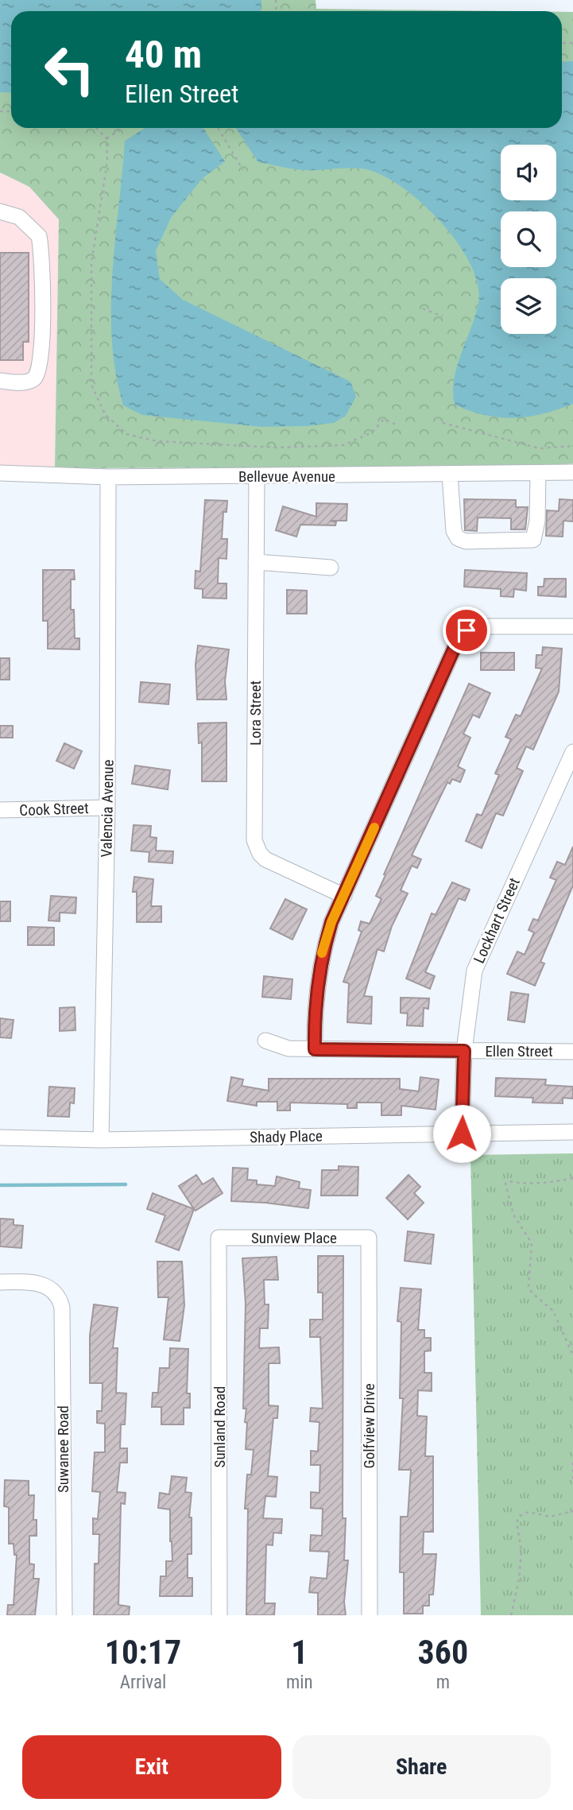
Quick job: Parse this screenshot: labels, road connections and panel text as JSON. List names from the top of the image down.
{
  "streets": {
    "street": [
      "Bellevue Avenue",
      "Lora Street",
      "Valencia Avenue",
      "Cook Street",
      "Lockhart Street",
      "Ellen Street",
      "Shady Place",
      "Sunview Place",
      "Golfview Drive",
      "Sunland Road",
      "Suwanee Road"
    ]
  },
  "crossings": [
    ["Bellevue Avenue", "Lora Street"],
    ["Bellevue Avenue", "Valencia Avenue"],
    ["Valencia Avenue", "Cook Street"],
    ["Valencia Avenue", "Shady Place"],
    ["Lockhart Street", "Ellen Street"],
    ["Lockhart Street", "Shady Place"],
    ["Sunview Place", "Golfview Drive"],
    ["Sunview Place", "Sunland Road"]
  ],
  "page": {
    "turn": ["40 m", "Ellen Street"],
    "eta": [
      "10:17",
      "Arrival",
      "1",
      "min",
      "360",
      "m"
    ],
    "buttons": ["Exit", "Share"]
  }
}
